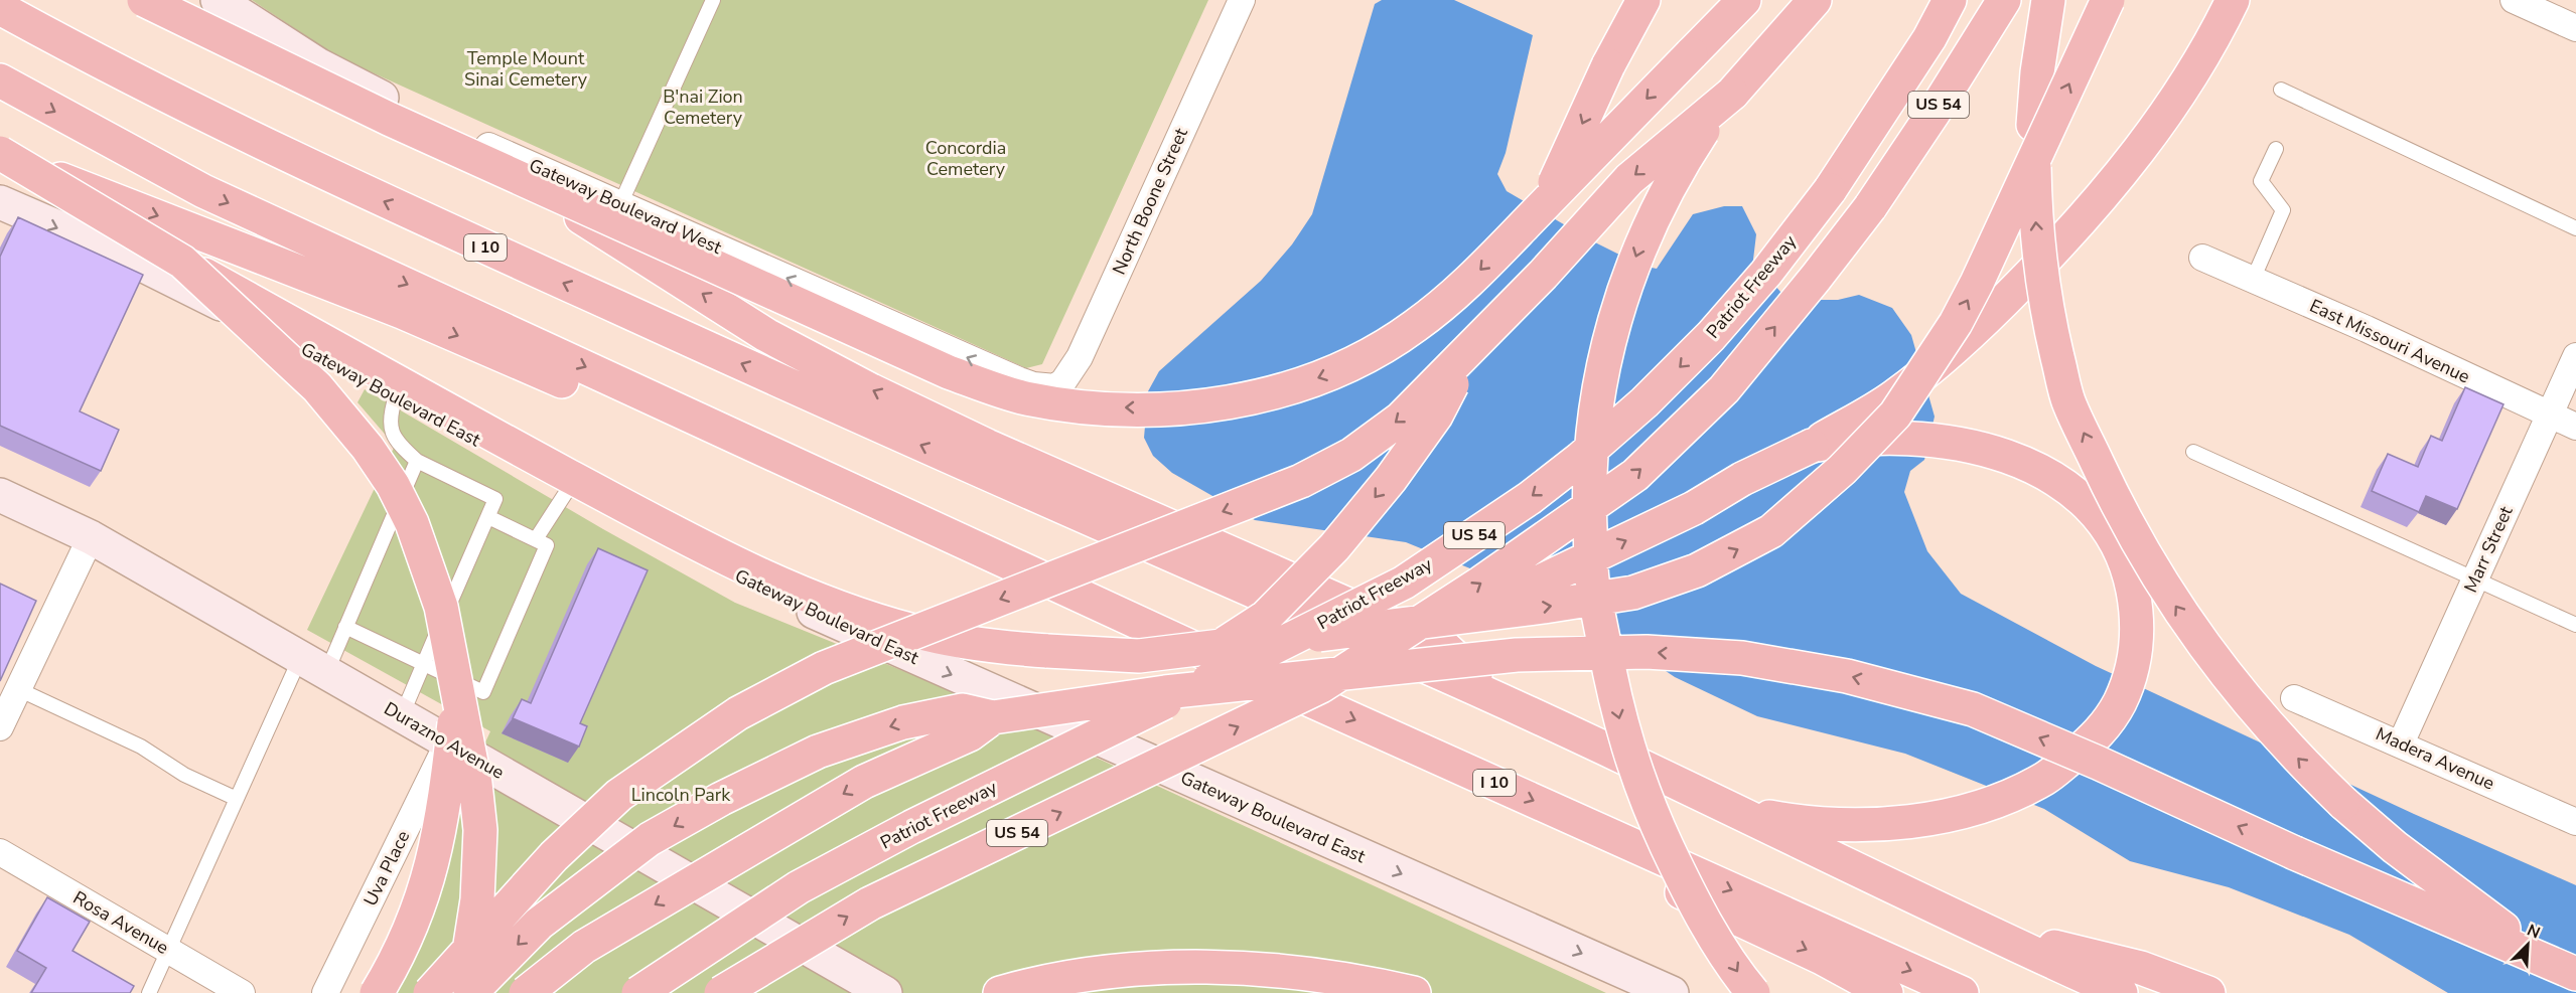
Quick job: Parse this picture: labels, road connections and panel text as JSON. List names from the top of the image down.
{
  "streets": {
    "highway": ["US 54", "I 10", "Patriot Freeway"],
    "main road": ["Gateway Boulevard West", "Gateway Boulevard East", "Durazno Avenue"],
    "street": [
      "North Boone Street",
      "East Missouri Avenue",
      "Marr Street",
      "Madera Avenue",
      "Uva Place",
      "Rosa Avenue"
    ]
  },
  "crossings": [
    ["North Boone Street", "Gateway Boulevard West"],
    ["East Missouri Avenue", "Marr Street"],
    ["Marr Street", "Madera Avenue"],
    ["Durazno Avenue", "Uva Place"]
  ],
  "one_way": ["Gateway Boulevard West", "Gateway Boulevard East"],
  "parks": [
    "Temple Mount Sinai Cemetery",
    "B'nai Zion Cemetery",
    "Concordia Cemetery",
    "Lincoln Park"
  ],
  "north": "top right"
}
